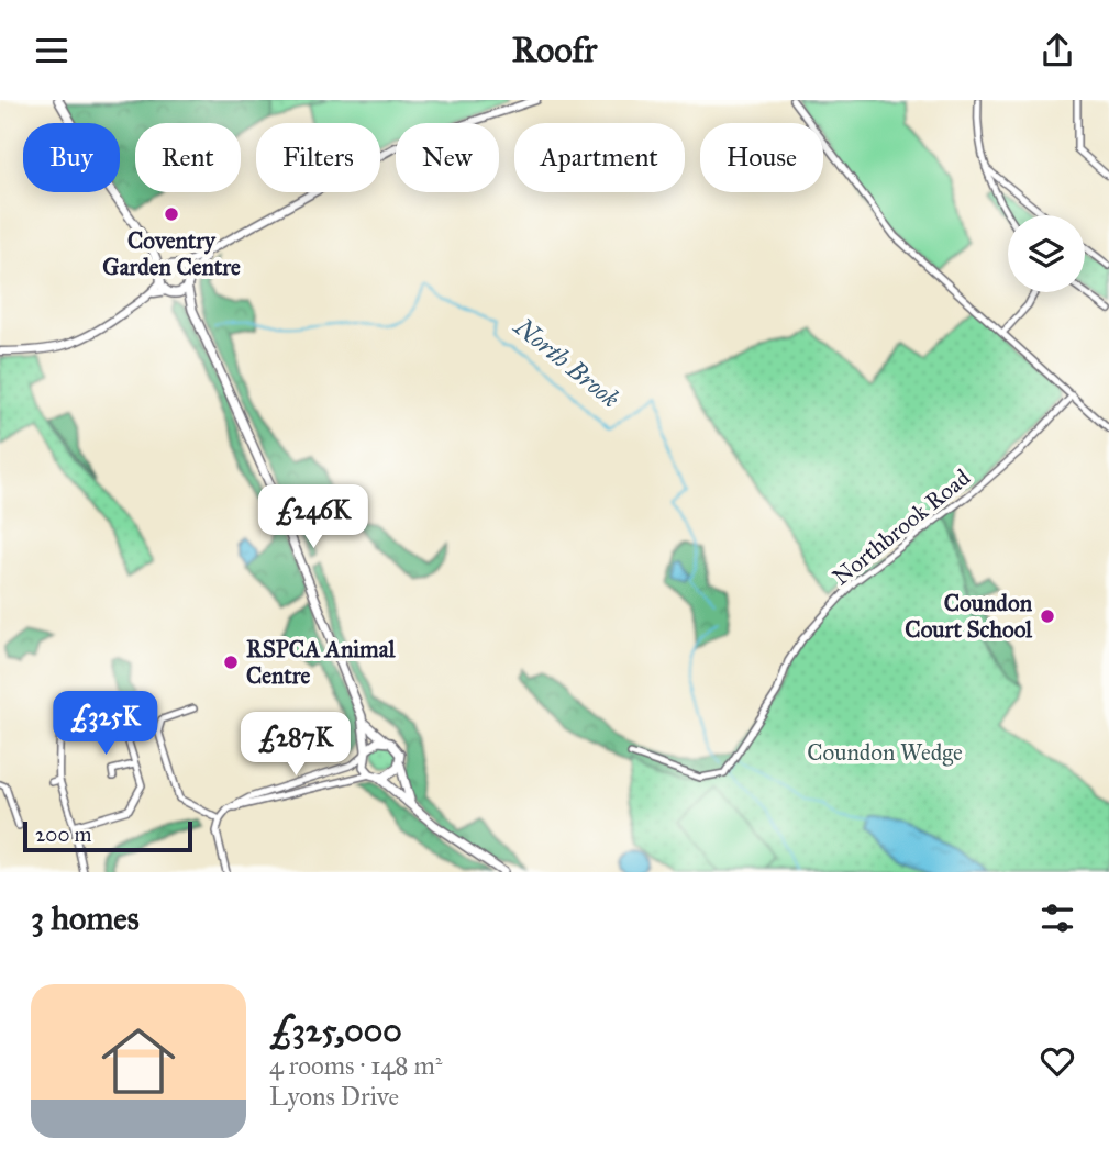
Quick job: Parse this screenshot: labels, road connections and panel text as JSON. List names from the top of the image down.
{
  "streets": {
    "street": ["Northbrook Road"]
  },
  "water": ["North Brook"],
  "parks": ["Coundon Wedge"],
  "places": ["Coventry Garden Centre", "Coundon Court School", "RSPCA Animal Centre"],
  "scale_bar": "200 m",
  "page": {
    "header": "Roofr",
    "chip": [
      "Buy",
      "Rent",
      "Filters",
      "New",
      "Apartment",
      "House"
    ],
    "price": ["£246K", "£325K", "£287K"],
    "scale": "200 m",
    "heading": "3 homes",
    "list": [
      {
        "name": "£325,000",
        "note": "4 rooms · 148 m² · Lyons Drive"
      }
    ]
  }
}
